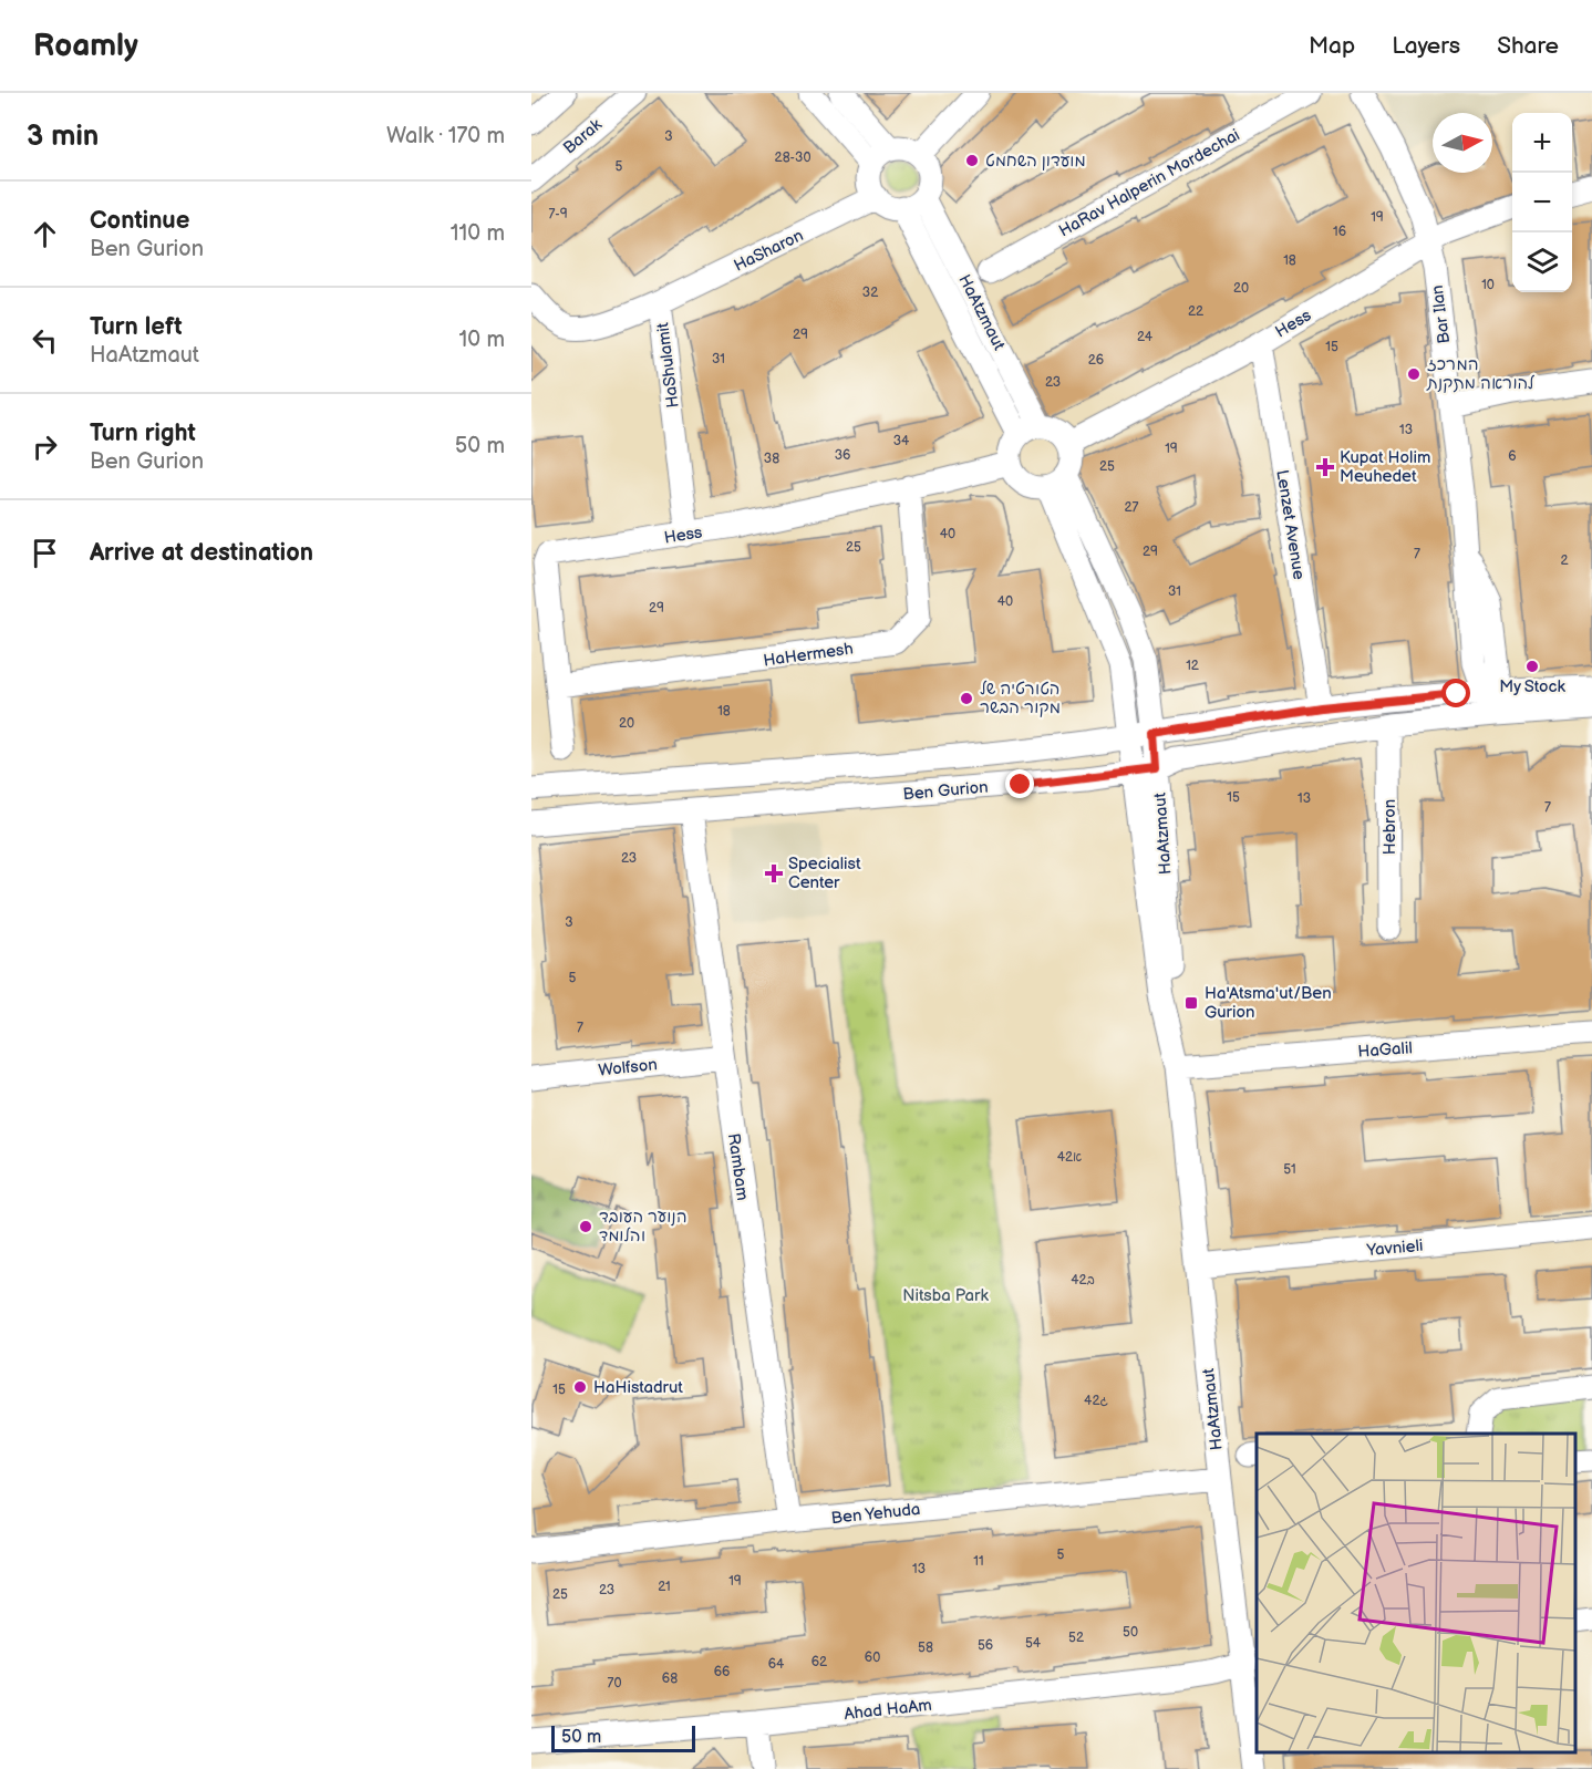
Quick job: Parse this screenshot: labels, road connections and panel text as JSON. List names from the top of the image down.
{
  "streets": {
    "street": [
      "Barak",
      "HaRav Halperin Mordechai",
      "HaSharon",
      "HaAtzmaut",
      "Bar Ilan",
      "Hess",
      "HaShulamit",
      "Lenzet Avenue",
      "HaHermesh",
      "Ben Gurion",
      "Hebron",
      "HaGalil",
      "Wolfson",
      "Rambam",
      "Yavnieli",
      "Ben Yehuda",
      "Ahad HaAm"
    ]
  },
  "crossings": [
    ["HaSharon", "HaAtzmaut"],
    ["HaSharon", "HaShulamit"],
    ["HaAtzmaut", "Hess"],
    ["HaAtzmaut", "Ben Gurion"],
    ["HaAtzmaut", "HaGalil"],
    ["HaAtzmaut", "Yavnieli"],
    ["HaAtzmaut", "Ben Yehuda"],
    ["HaAtzmaut", "Ahad HaAm"],
    ["Bar Ilan", "Hess"],
    ["Bar Ilan", "Ben Gurion"],
    ["Hess", "HaShulamit"],
    ["Hess", "Lenzet Avenue"],
    ["Hess", "HaHermesh"],
    ["Lenzet Avenue", "Ben Gurion"],
    ["Ben Gurion", "Hebron"],
    ["Ben Gurion", "Rambam"],
    ["Wolfson", "Rambam"],
    ["Rambam", "Ben Yehuda"]
  ],
  "parks": ["Nitsba Park"],
  "places": {
    "other": [
      "מועדון השחמט",
      "המרכז להוראה מתקנת",
      "My Stock",
      "הטורטיה של מקור הבשר",
      "הנוער העובד והלומד",
      "HaHistadrut"
    ],
    "health": ["Kupat Holim Meuhedet", "Specialist Center"],
    "transit": ["Ha'Atsma'ut/Ben Gurion"]
  },
  "house_numbers": [
    "3",
    "28-30",
    "5",
    "7-9",
    "19",
    "16",
    "18",
    "10",
    "20",
    "32",
    "22",
    "29",
    "24",
    "15",
    "31",
    "26",
    "23",
    "13",
    "34",
    "19",
    "36",
    "6",
    "38",
    "25",
    "27",
    "40",
    "25",
    "29",
    "7",
    "2",
    "31",
    "40",
    "29",
    "12",
    "18",
    "20",
    "15",
    "13",
    "7",
    "23",
    "3",
    "5",
    "7",
    "42א",
    "51",
    "42ב",
    "15",
    "42ג",
    "5",
    "11",
    "13",
    "19",
    "21",
    "23",
    "25",
    "50",
    "52",
    "54",
    "56",
    "58",
    "60",
    "62",
    "64",
    "66",
    "68",
    "70"
  ],
  "scale_bar": "50 m",
  "north": "right",
  "page": {
    "header": "Roamly",
    "nav": ["Map", "Layers", "Share"],
    "heading": ["3 min", "Walk · 170 m"],
    "map_buttons": ["+", "−"],
    "list": [
      ["Continue", "Ben Gurion", "110 m"],
      ["Turn left", "HaAtzmaut", "10 m"],
      ["Turn right", "Ben Gurion", "50 m"],
      "Arrive at destination"
    ],
    "scale": "50 m"
  }
}
